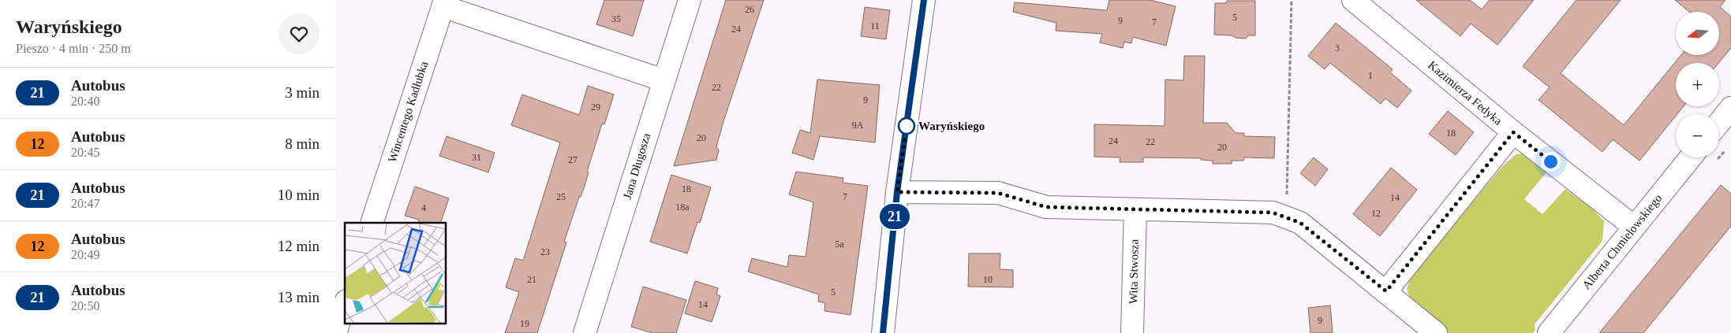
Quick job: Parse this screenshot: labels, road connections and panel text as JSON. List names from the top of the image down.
{
  "streets": {
    "street": [
      "Kazimierza Fedyka",
      "Wincentego Kadłubka",
      "Jana Długosza",
      "Alberta Chmielowskiego",
      "Wita Stwosza"
    ]
  },
  "crossings": [
    ["Kazimierza Fedyka", "Alberta Chmielowskiego"]
  ],
  "places": ["Waryńskiego"],
  "lines": ["bus line 21"],
  "house_numbers": [
    "26",
    "5",
    "35",
    "9",
    "7",
    "11",
    "24",
    "3",
    "1",
    "22",
    "9",
    "29",
    "9A",
    "18",
    "20",
    "24",
    "22",
    "20",
    "31",
    "27",
    "18",
    "25",
    "7",
    "14",
    "18a",
    "4",
    "12",
    "5a",
    "23",
    "21",
    "10",
    "5",
    "14",
    "9",
    "19"
  ],
  "north": "left",
  "page": {
    "heading": ["Waryńskiego", "Pieszo · 4 min · 250 m"],
    "on_map": "21",
    "map_buttons": ["+", "−"],
    "list": [
      {
        "mark": "21",
        "name": "Autobus",
        "note": "20:40",
        "value": "3 min"
      },
      {
        "mark": "12",
        "name": "Autobus",
        "note": "20:45",
        "value": "8 min"
      },
      {
        "mark": "21",
        "name": "Autobus",
        "note": "20:47",
        "value": "10 min"
      },
      {
        "mark": "12",
        "name": "Autobus",
        "note": "20:49",
        "value": "12 min"
      },
      {
        "mark": "21",
        "name": "Autobus",
        "note": "20:50",
        "value": "13 min"
      }
    ]
  }
}
